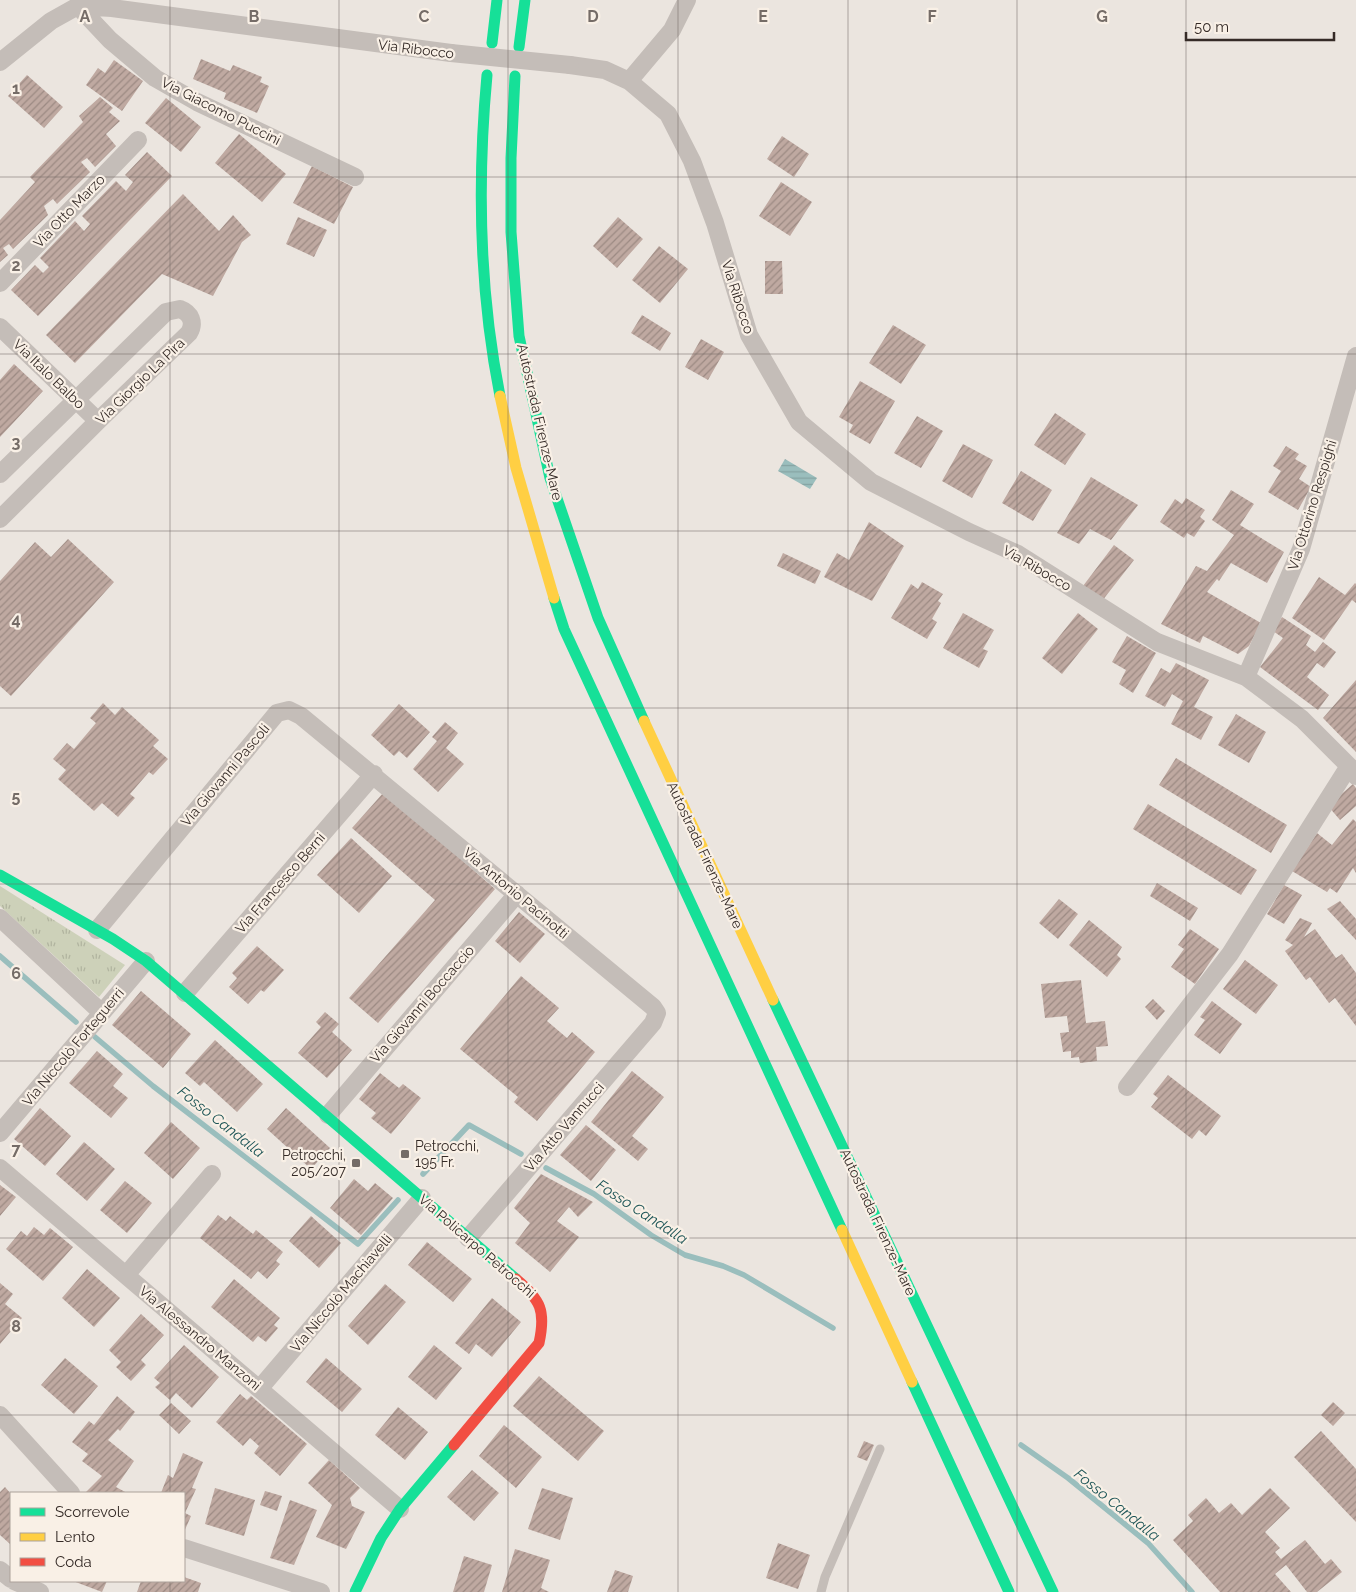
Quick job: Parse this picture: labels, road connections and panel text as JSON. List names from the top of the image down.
{
  "streets": {
    "main road": ["Autostrada Firenze-Mare", "Via Policarpo Petrocchi"],
    "street": [
      "Via Ribocco",
      "Via Giacomo Puccini",
      "Via Otto Marzo",
      "Via Italo Balbo",
      "Via Giorgio La Pira",
      "Via Ottorino Respighi",
      "Via Giovanni Pascoli",
      "Via Francesco Berni",
      "Via Antonio Pacinotti",
      "Via Giovanni Boccaccio",
      "Via Niccolò Forteguerri",
      "Via Atto Vannucci",
      "Via Niccolò Machiavelli",
      "Via Alessandro Manzoni"
    ]
  },
  "crossings": [
    ["Via Ribocco", "Via Giacomo Puccini"],
    ["Via Ribocco", "Via Ottorino Respighi"],
    ["Via Italo Balbo", "Via Giorgio La Pira"],
    ["Via Giovanni Pascoli", "Via Francesco Berni"],
    ["Via Giovanni Pascoli", "Via Antonio Pacinotti"],
    ["Via Giovanni Pascoli", "Via Policarpo Petrocchi"],
    ["Via Francesco Berni", "Via Antonio Pacinotti"],
    ["Via Francesco Berni", "Via Policarpo Petrocchi"],
    ["Via Antonio Pacinotti", "Via Giovanni Boccaccio"],
    ["Via Antonio Pacinotti", "Via Atto Vannucci"],
    ["Via Giovanni Boccaccio", "Via Policarpo Petrocchi"],
    ["Via Niccolò Forteguerri", "Via Policarpo Petrocchi"],
    ["Via Atto Vannucci", "Via Policarpo Petrocchi"],
    ["Via Policarpo Petrocchi", "Via Niccolò Machiavelli"],
    ["Via Policarpo Petrocchi", "Via Alessandro Manzoni"],
    ["Via Niccolò Machiavelli", "Via Alessandro Manzoni"]
  ],
  "water": ["Fosso Candalla"],
  "places": {
    "transit": ["Petrocchi, 195 Fr.", "Petrocchi, 205/207"]
  },
  "legend": ["Scorrevole", "Lento", "Coda"],
  "scale_bar": "50 m",
  "grid": {
    "columns": [
      "A",
      "B",
      "C",
      "D",
      "E",
      "F",
      "G"
    ],
    "rows": [
      "1",
      "2",
      "3",
      "4",
      "5",
      "6",
      "7",
      "8"
    ]
  }
}
